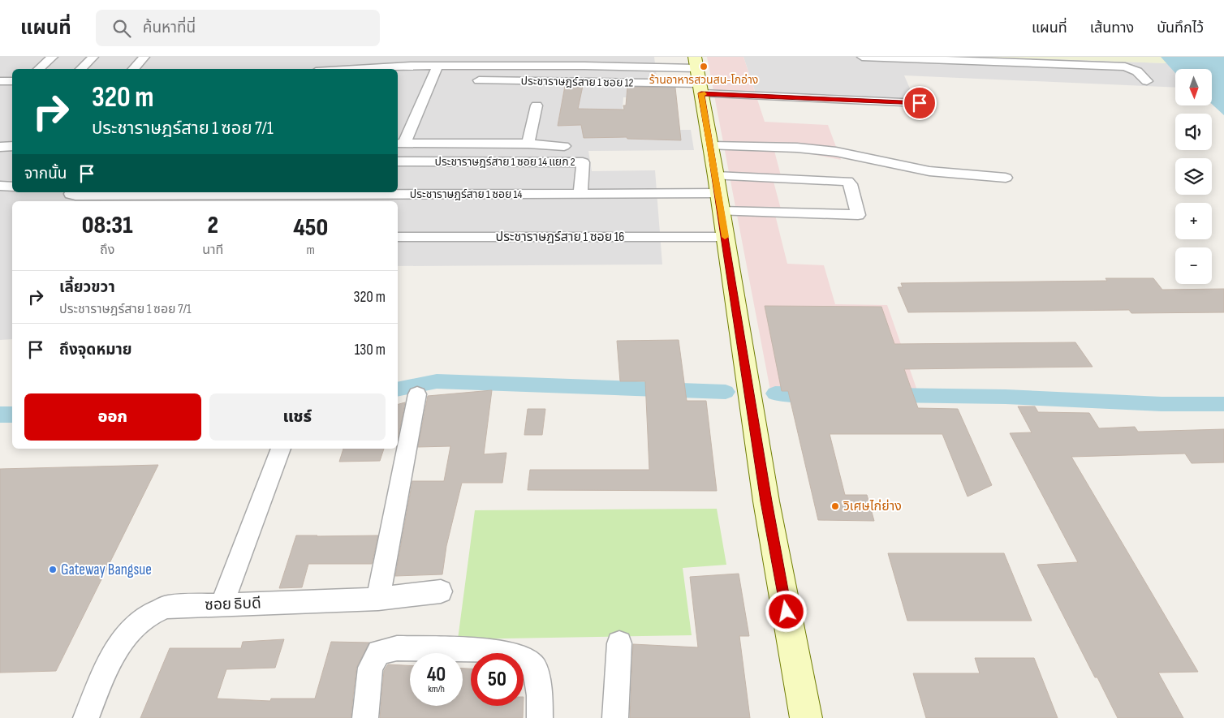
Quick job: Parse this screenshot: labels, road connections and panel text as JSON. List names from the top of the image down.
{
  "streets": {
    "street": [
      "ประชาราษฎร์สาย 1 ซอย 12",
      "ประชาราษฎร์สาย 1 ซอย 14 แยก 2",
      "ประชาราษฎร์สาย 1 ซอย 14",
      "ประชาราษฎร์สาย 1 ซอย 16",
      "ซอย ธิบดี"
    ]
  },
  "crossings": [
    ["ประชาราษฎร์สาย 1 ซอย 14 แยก 2", "ประชาราษฎร์สาย 1 ซอย 14"]
  ],
  "places": ["ร้านอาหารสวนสน-โกอ่าง", "วิเศษไก่ย่าง", "Gateway Bangsue"],
  "north": "bottom",
  "page": {
    "header": "แผนที่",
    "search": "ค้นหาที่นี่",
    "nav": ["แผนที่", "เส้นทาง", "บันทึกไว้"],
    "map_buttons": ["+", "−"],
    "turn": ["320 m", "ประชาราษฎร์สาย 1 ซอย 7/1"],
    "then": "จากนั้น",
    "eta": [
      "08:31",
      "ถึง",
      "2",
      "นาที",
      "450",
      "m"
    ],
    "list": [
      {
        "name": "เลี้ยวขวา",
        "note": "ประชาราษฎร์สาย 1 ซอย 7/1",
        "value": "320 m"
      },
      {
        "name": "ถึงจุดหมาย",
        "value": "130 m"
      }
    ],
    "buttons": ["ออก", "แชร์"],
    "speed": "40 km/h",
    "limit": "50"
  }
}
